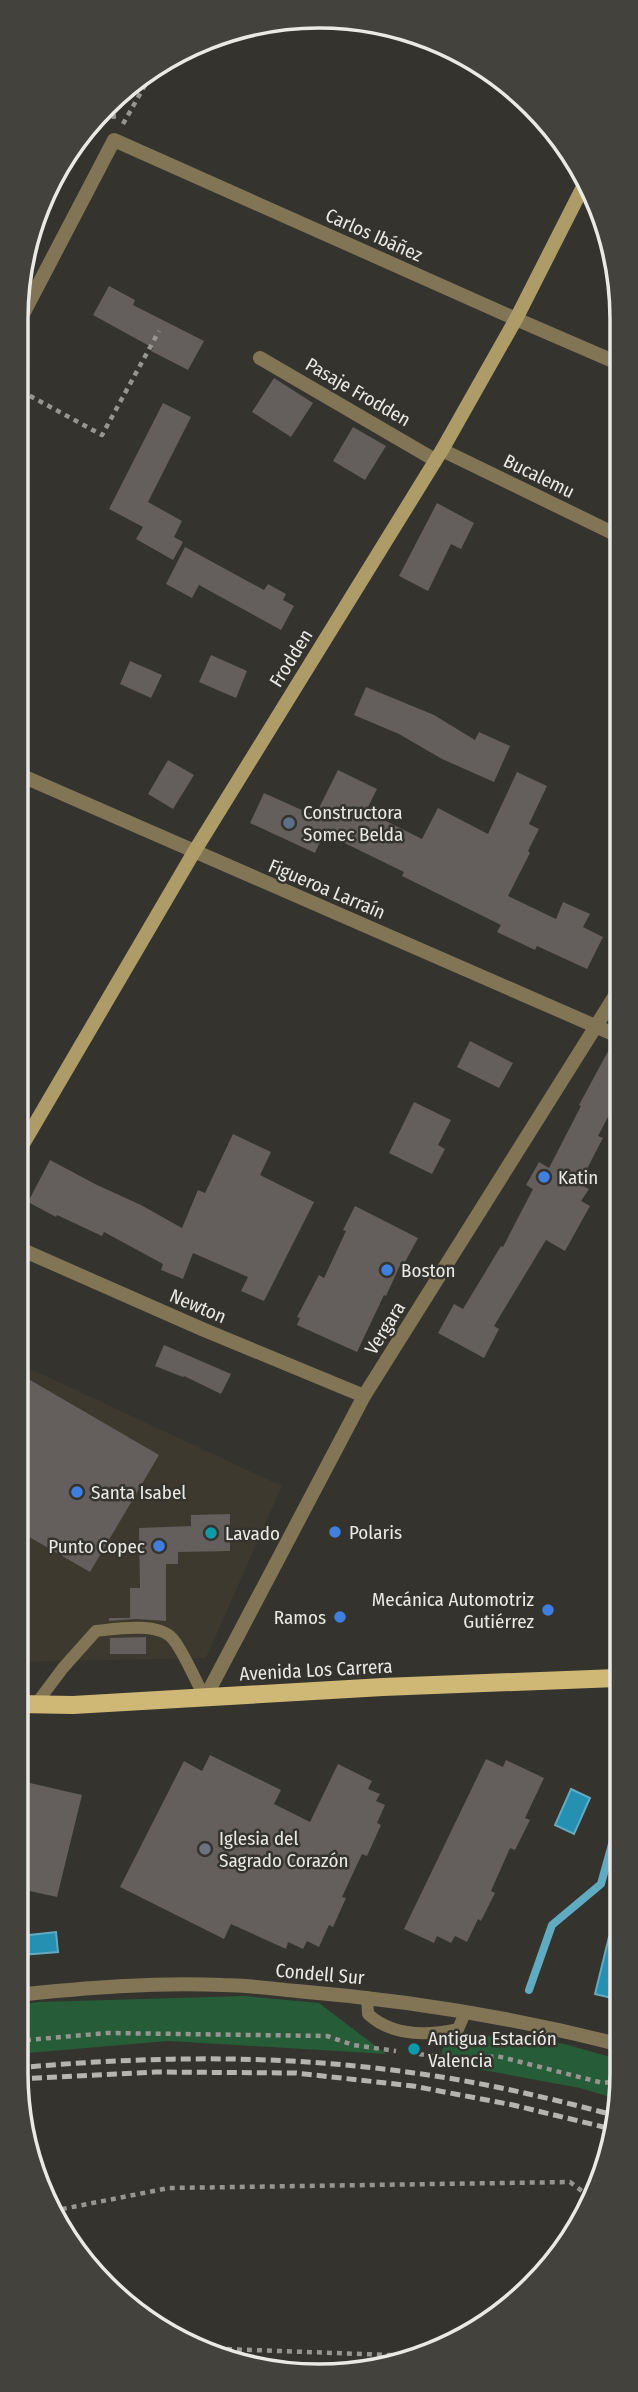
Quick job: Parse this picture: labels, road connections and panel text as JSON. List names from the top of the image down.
{
  "streets": {
    "main road": ["Frodden", "Avenida Los Carrera"],
    "street": [
      "Carlos Ibáñez",
      "Pasaje Frodden",
      "Bucalemu",
      "Figueroa Larraín",
      "Newton",
      "Vergara",
      "Condell Sur"
    ]
  },
  "crossings": [
    ["Carlos Ibáñez", "Frodden"],
    ["Pasaje Frodden", "Bucalemu"],
    ["Pasaje Frodden", "Frodden"],
    ["Bucalemu", "Frodden"],
    ["Frodden", "Figueroa Larraín"],
    ["Figueroa Larraín", "Vergara"],
    ["Newton", "Vergara"],
    ["Vergara", "Avenida Los Carrera"]
  ],
  "places": [
    "Constructora Somec Belda",
    "Katin",
    "Boston",
    "Santa Isabel",
    "Polaris",
    "Lavado",
    "Punto Copec",
    "Mecánica Automotriz Gutiérrez",
    "Ramos",
    "Iglesia del Sagrado Corazón",
    "Antigua Estación Valencia"
  ]
}
